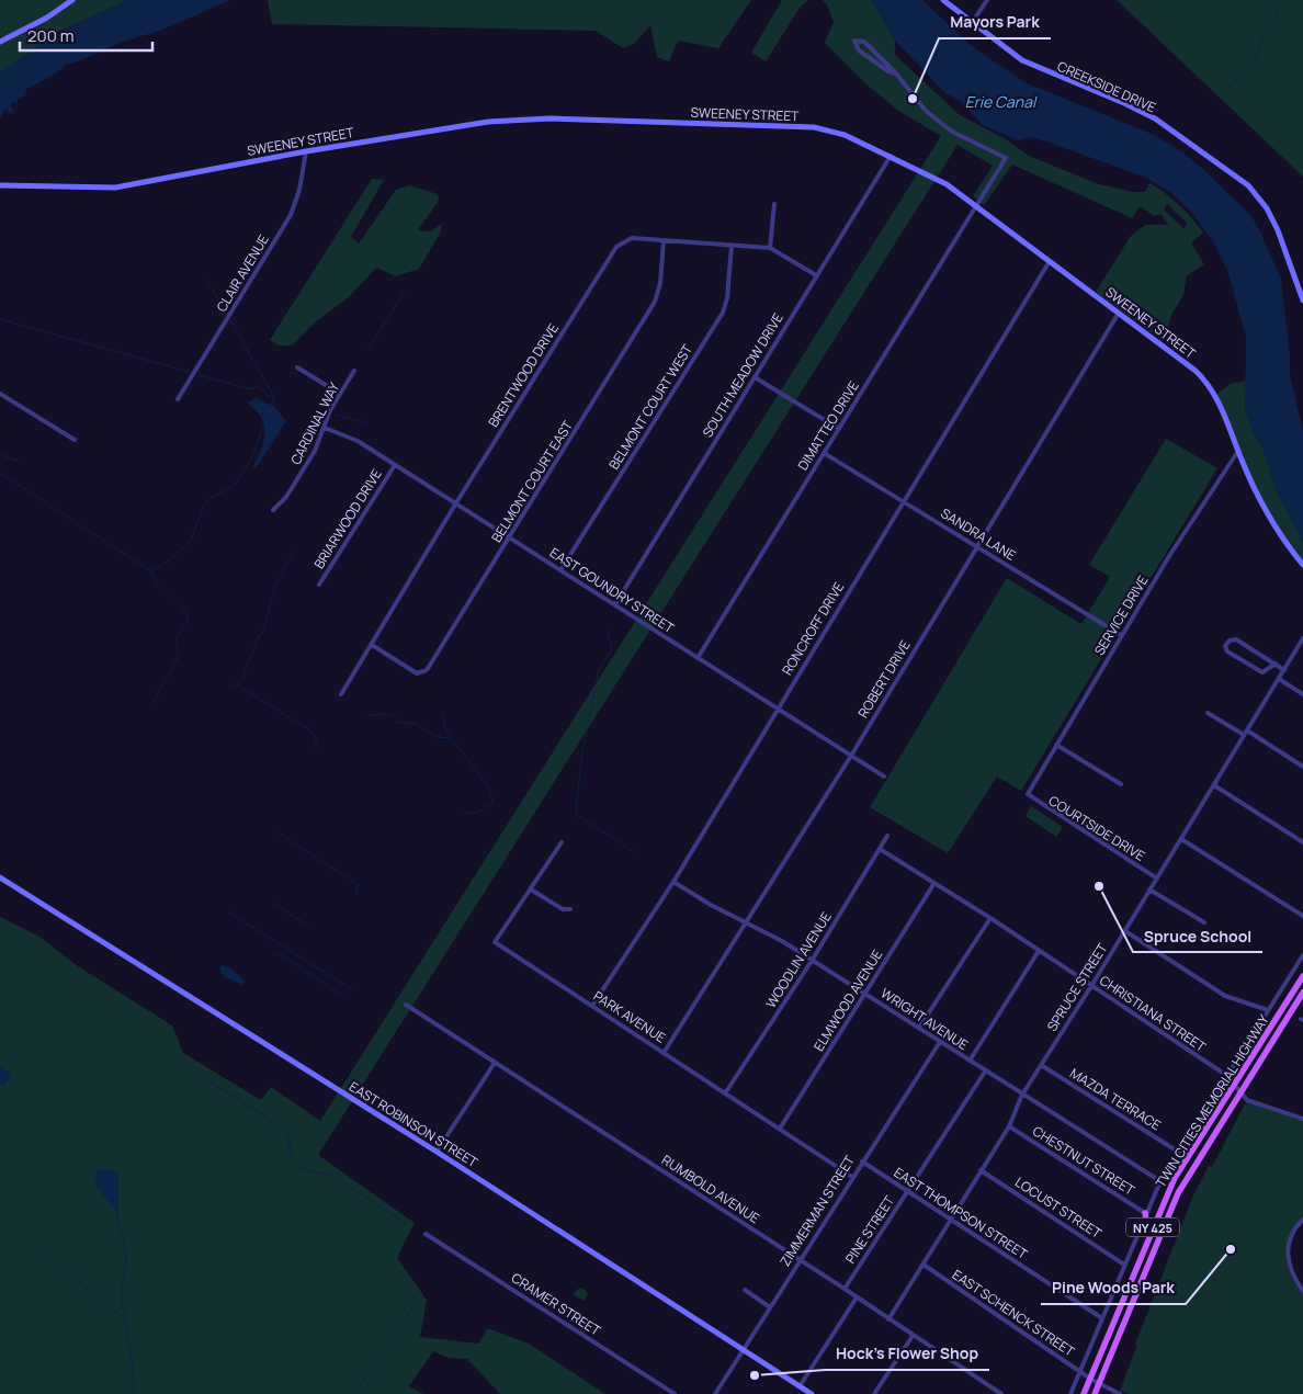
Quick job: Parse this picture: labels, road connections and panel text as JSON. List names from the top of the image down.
{
  "streets": {
    "main road": ["TWIN CITIES MEMORIAL HIGHWAY", "NY 425"],
    "street": [
      "CREEKSIDE DRIVE",
      "SWEENEY STREET",
      "CLAIR AVENUE",
      "BRENTWOOD DRIVE",
      "SOUTH MEADOW DRIVE",
      "BELMONT COURT WEST",
      "CARDINAL WAY",
      "DIMATTEO DRIVE",
      "BELMONT COURT EAST",
      "BRIARWOOD DRIVE",
      "SANDRA LANE",
      "EAST GOUNDRY STREET",
      "SERVICE DRIVE",
      "RONCROFF DRIVE",
      "ROBERT DRIVE",
      "COURTSIDE DRIVE",
      "WOODLIN AVENUE",
      "SPRUCE STREET",
      "ELMWOOD AVENUE",
      "CHRISTIANA STREET",
      "PARK AVENUE",
      "WRIGHT AVENUE",
      "MAZDA TERRACE",
      "EAST ROBINSON STREET",
      "CHESTNUT STREET",
      "RUMBOLD AVENUE",
      "LOCUST STREET",
      "ZIMMERMAN STREET",
      "EAST THOMPSON STREET",
      "PINE STREET",
      "CRAMER STREET",
      "EAST SCHENCK STREET"
    ]
  },
  "crossings": [
    ["SWEENEY STREET", "CLAIR AVENUE"],
    ["SWEENEY STREET", "SOUTH MEADOW DRIVE"],
    ["SWEENEY STREET", "DIMATTEO DRIVE"],
    ["SWEENEY STREET", "SERVICE DRIVE"],
    ["SWEENEY STREET", "RONCROFF DRIVE"],
    ["SWEENEY STREET", "ROBERT DRIVE"],
    ["BRENTWOOD DRIVE", "SOUTH MEADOW DRIVE"],
    ["BRENTWOOD DRIVE", "BELMONT COURT WEST"],
    ["BRENTWOOD DRIVE", "BELMONT COURT EAST"],
    ["BRENTWOOD DRIVE", "EAST GOUNDRY STREET"],
    ["SOUTH MEADOW DRIVE", "EAST GOUNDRY STREET"],
    ["BELMONT COURT WEST", "EAST GOUNDRY STREET"],
    ["CARDINAL WAY", "EAST GOUNDRY STREET"],
    ["DIMATTEO DRIVE", "SANDRA LANE"],
    ["DIMATTEO DRIVE", "EAST GOUNDRY STREET"],
    ["BELMONT COURT EAST", "EAST GOUNDRY STREET"],
    ["BRIARWOOD DRIVE", "EAST GOUNDRY STREET"],
    ["SANDRA LANE", "SERVICE DRIVE"],
    ["SANDRA LANE", "RONCROFF DRIVE"],
    ["SANDRA LANE", "ROBERT DRIVE"],
    ["EAST GOUNDRY STREET", "RONCROFF DRIVE"],
    ["EAST GOUNDRY STREET", "ROBERT DRIVE"],
    ["SERVICE DRIVE", "COURTSIDE DRIVE"],
    ["RONCROFF DRIVE", "PARK AVENUE"],
    ["RONCROFF DRIVE", "WRIGHT AVENUE"],
    ["ROBERT DRIVE", "PARK AVENUE"],
    ["ROBERT DRIVE", "WRIGHT AVENUE"],
    ["COURTSIDE DRIVE", "SPRUCE STREET"],
    ["WOODLIN AVENUE", "CHRISTIANA STREET"],
    ["WOODLIN AVENUE", "PARK AVENUE"],
    ["WOODLIN AVENUE", "WRIGHT AVENUE"],
    ["SPRUCE STREET", "CHRISTIANA STREET"],
    ["SPRUCE STREET", "WRIGHT AVENUE"],
    ["SPRUCE STREET", "MAZDA TERRACE"],
    ["SPRUCE STREET", "CHESTNUT STREET"],
    ["SPRUCE STREET", "RUMBOLD AVENUE"],
    ["SPRUCE STREET", "LOCUST STREET"],
    ["SPRUCE STREET", "EAST THOMPSON STREET"],
    ["SPRUCE STREET", "EAST SCHENCK STREET"],
    ["ELMWOOD AVENUE", "CHRISTIANA STREET"],
    ["ELMWOOD AVENUE", "PARK AVENUE"],
    ["ELMWOOD AVENUE", "WRIGHT AVENUE"],
    ["CHRISTIANA STREET", "TWIN CITIES MEMORIAL HIGHWAY"],
    ["PARK AVENUE", "ZIMMERMAN STREET"],
    ["WRIGHT AVENUE", "ZIMMERMAN STREET"],
    ["WRIGHT AVENUE", "PINE STREET"],
    ["TWIN CITIES MEMORIAL HIGHWAY", "EAST SCHENCK STREET"],
    ["EAST ROBINSON STREET", "ZIMMERMAN STREET"],
    ["RUMBOLD AVENUE", "ZIMMERMAN STREET"],
    ["RUMBOLD AVENUE", "PINE STREET"],
    ["ZIMMERMAN STREET", "EAST THOMPSON STREET"],
    ["EAST THOMPSON STREET", "PINE STREET"]
  ],
  "water": ["Erie Canal"],
  "places": [
    "Mayors Park",
    "Spruce School",
    "Pine Woods Park",
    "Hock's Flower Shop"
  ],
  "scale_bar": "200 m"
}
